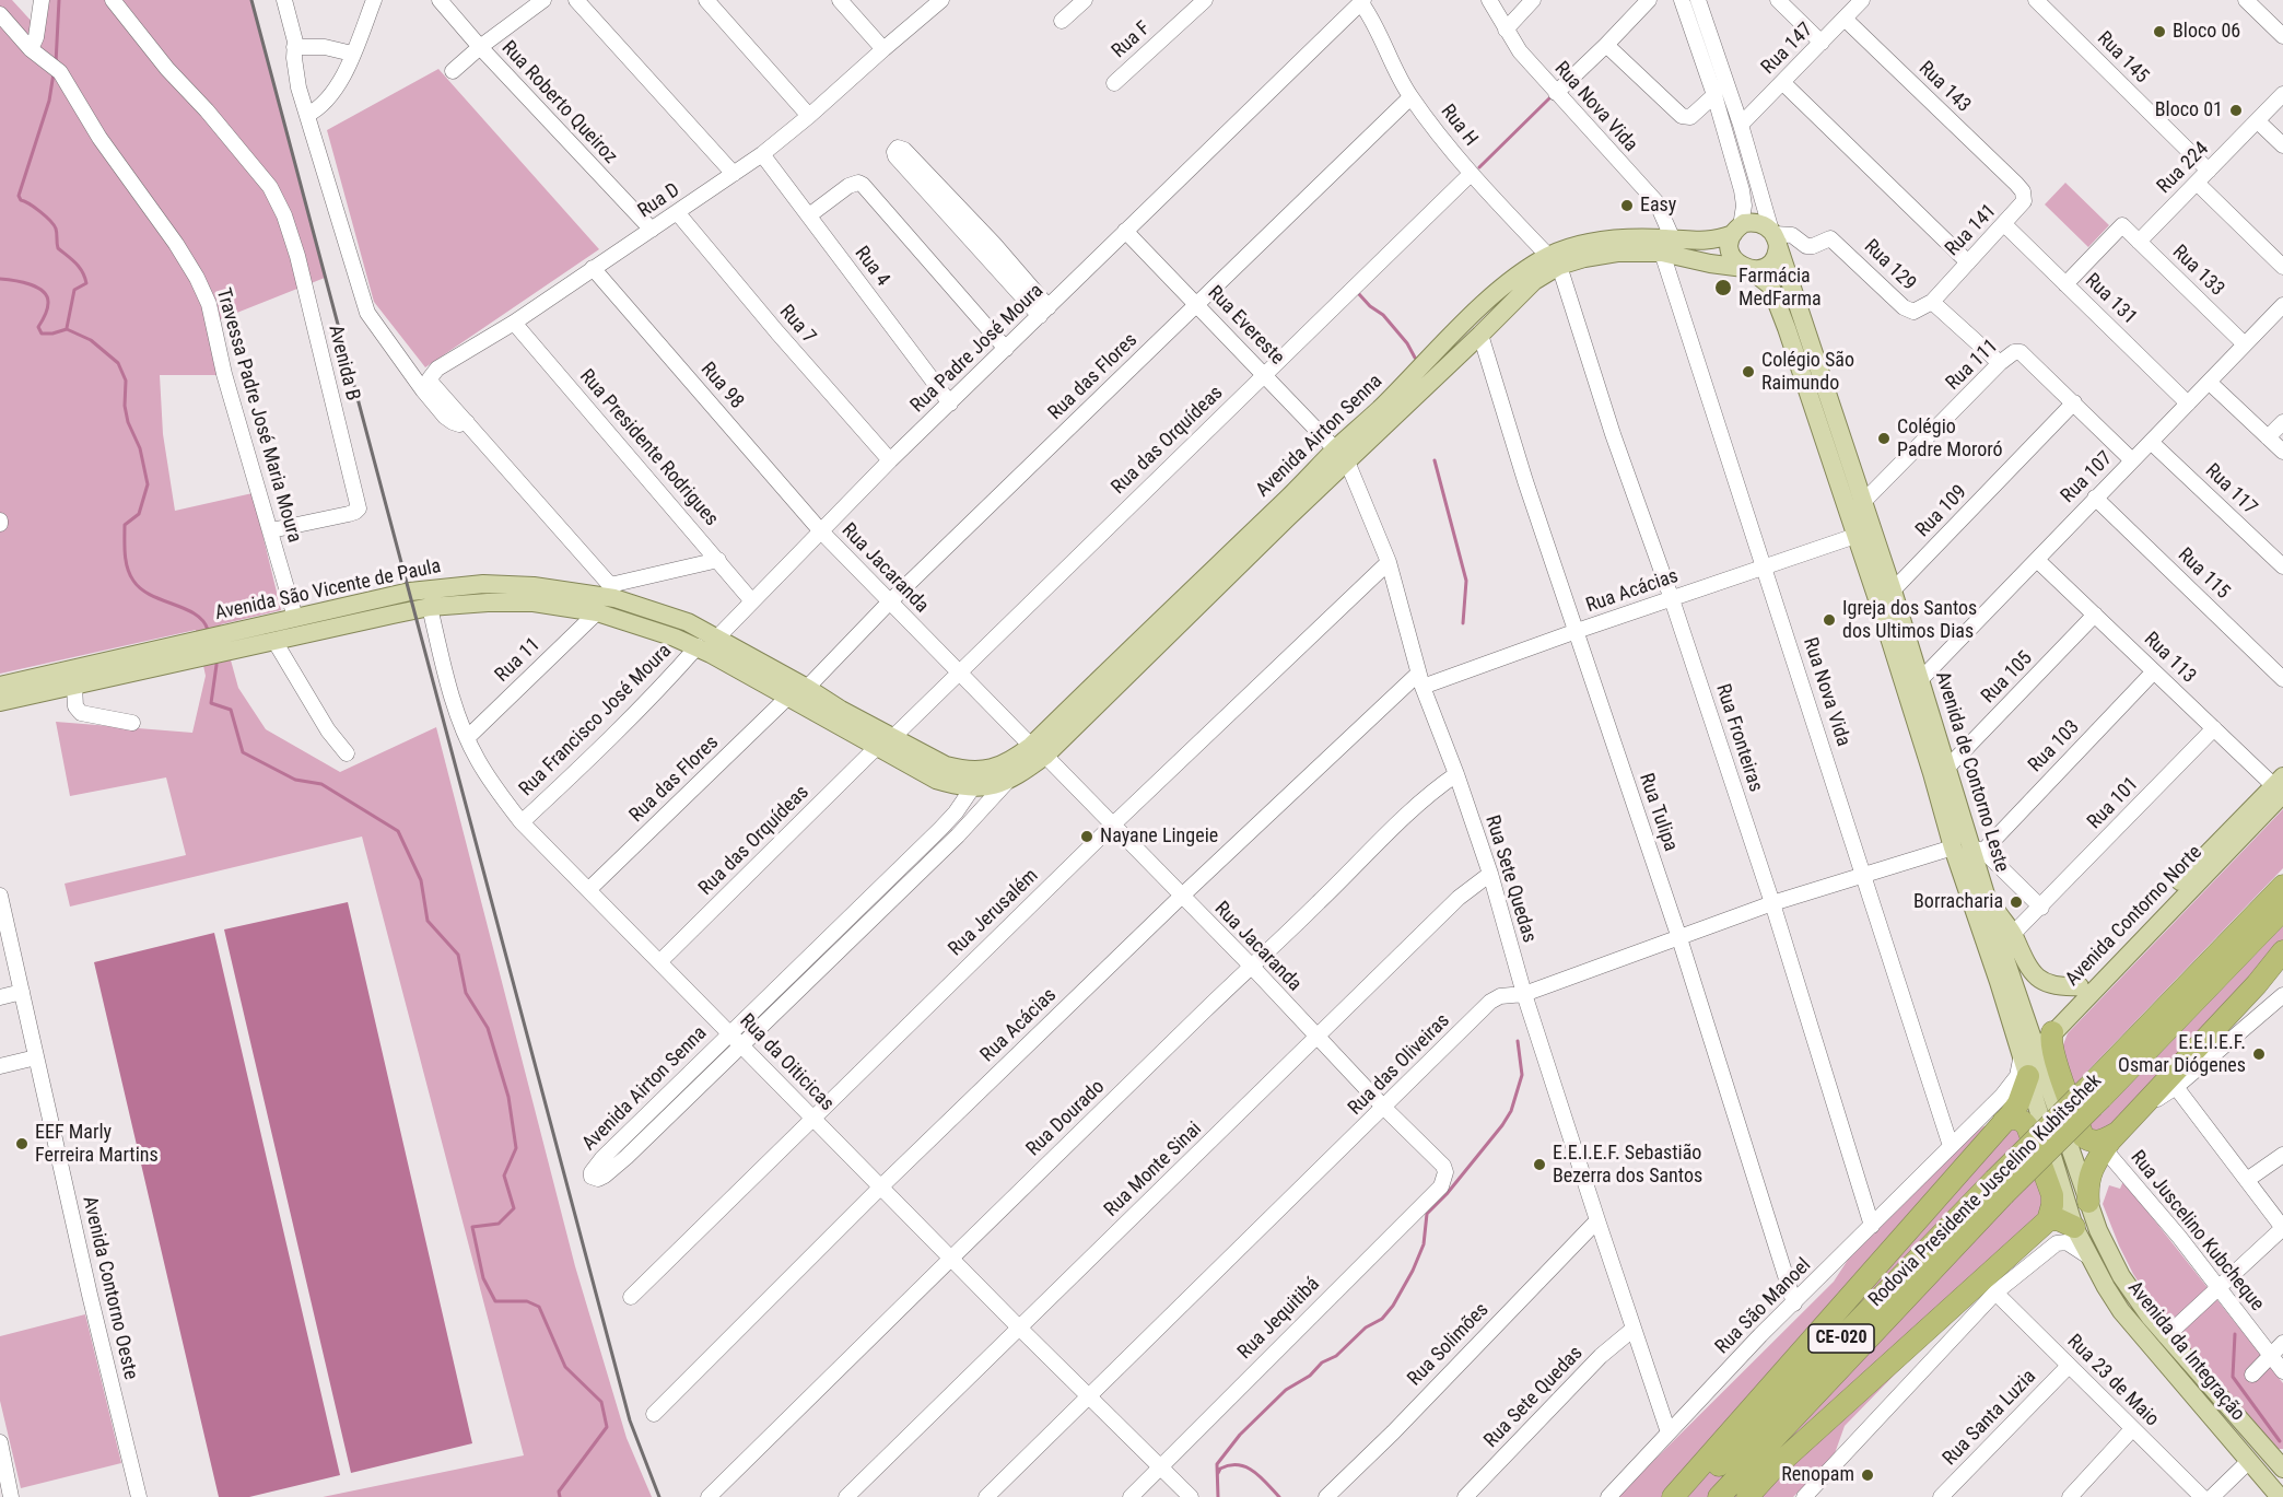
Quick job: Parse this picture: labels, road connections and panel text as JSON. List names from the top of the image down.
{
  "streets": {
    "highway": ["Rodovia Presidente Juscelino Kubitschek", "CE-020"],
    "main road": [
      "Avenida Airton Senna",
      "Avenida São Vicente de Paula",
      "Avenida de Contorno Leste",
      "Avenida Contorno Norte",
      "Avenida da Integração"
    ],
    "street": [
      "Rua F",
      "Rua 147",
      "Rua 145",
      "Rua 143",
      "Rua Roberto Queiroz",
      "Rua Nova Vida",
      "Rua H",
      "Rua 224",
      "Rua D",
      "Rua 141",
      "Rua 129",
      "Rua 4",
      "Rua 133",
      "Rua 131",
      "Rua 7",
      "Rua Evereste",
      "Rua Padre José Moura",
      "Avenida B",
      "Rua 111",
      "Rua das Flores",
      "Rua 98",
      "Travessa Padre José Maria Moura",
      "Rua das Orquídeas",
      "Rua Presidente Rodrigues",
      "Rua 107",
      "Rua 117",
      "Rua 109",
      "Rua Jacaranda",
      "Rua 115",
      "Rua Acácias",
      "Rua 113",
      "Rua 11",
      "Rua 105",
      "Rua Francisco José Moura",
      "Rua Fronteiras",
      "Rua 103",
      "Rua 101",
      "Rua Tulipa",
      "Rua Sete Quedas",
      "Rua Jerusalém",
      "Rua da Oiticicas",
      "Rua das Oliveiras",
      "Rua Dourado",
      "Rua Monte Sinai",
      "Rua Juscelino Kubcheque",
      "Avenida Contorno Oeste",
      "Rua São Manoel",
      "Rua Jequitibá",
      "Rua Solimões",
      "Rua 23 de Maio",
      "Rua Santa Luzia"
    ]
  },
  "crossings": [
    ["Rua 147", "Rua 143"],
    ["Rua 147", "Avenida de Contorno Leste"],
    ["Rua 145", "Rua 224"],
    ["Rua 143", "Rua 141"],
    ["Rua Roberto Queiroz", "Rua D"],
    ["Rua Nova Vida", "Avenida Airton Senna"],
    ["Rua Nova Vida", "Rua Acácias"],
    ["Rua Nova Vida", "Rua das Oliveiras"],
    ["Rua Nova Vida", "Rua São Manoel"],
    ["Rua H", "Rua Padre José Moura"],
    ["Rua H", "Rua das Flores"],
    ["Rua H", "Avenida Airton Senna"],
    ["Rua H", "Rua das Orquídeas"],
    ["Rua H", "Rua Fronteiras"],
    ["Rua 224", "Rua 133"],
    ["Rua D", "Rua 4"],
    ["Rua D", "Rua 7"],
    ["Rua D", "Rua 98"],
    ["Rua D", "Rua Presidente Rodrigues"],
    ["Rua 141", "Rua 129"],
    ["Rua 141", "Rua 131"],
    ["Rua 129", "Rua 111"],
    ["Rua 129", "Avenida Airton Senna"],
    ["Rua 129", "Avenida de Contorno Leste"],
    ["Rua 4", "Rua Padre José Moura"],
    ["Rua 133", "Rua 131"],
    ["Rua 133", "Rua 107"],
    ["Rua 131", "Rua 107"],
    ["Rua 7", "Rua Padre José Moura"],
    ["Rua Evereste", "Rua Padre José Moura"],
    ["Rua Evereste", "Rua das Flores"],
    ["Rua Evereste", "Avenida Airton Senna"],
    ["Rua Evereste", "Rua das Orquídeas"],
    ["Rua Evereste", "Rua Sete Quedas"],
    ["Rua Padre José Moura", "Rua 98"],
    ["Rua Padre José Moura", "Rua Presidente Rodrigues"],
    ["Rua Padre José Moura", "Rua Jacaranda"],
    ["Rua Padre José Moura", "Avenida São Vicente de Paula"],
    ["Avenida B", "Travessa Padre José Maria Moura"],
    ["Rua 111", "Rua 109"],
    ["Rua 111", "Avenida de Contorno Leste"],
    ["Rua das Flores", "Rua Jacaranda"],
    ["Rua das Flores", "Avenida São Vicente de Paula"],
    ["Rua das Flores", "Rua da Oiticicas"],
    ["Rua 98", "Rua Jacaranda"],
    ["Travessa Padre José Maria Moura", "Avenida São Vicente de Paula"],
    ["Avenida Airton Senna", "Rua Jacaranda"],
    ["Avenida Airton Senna", "Avenida São Vicente de Paula"],
    ["Avenida Airton Senna", "Rua Fronteiras"],
    ["Avenida Airton Senna", "Avenida de Contorno Leste"],
    ["Avenida Airton Senna", "Rua Tulipa"],
    ["Avenida Airton Senna", "Rua Sete Quedas"],
    ["Avenida Airton Senna", "Rua da Oiticicas"],
    ["Rua das Orquídeas", "Rua Jacaranda"],
    ["Rua das Orquídeas", "Avenida São Vicente de Paula"],
    ["Rua das Orquídeas", "Rua da Oiticicas"],
    ["Rua 107", "Rua 117"],
    ["Rua 107", "Rua 115"],
    ["Rua 107", "Rua 113"],
    ["Rua 107", "Avenida de Contorno Leste"],
    ["Rua 109", "Avenida de Contorno Leste"],
    ["Rua Jacaranda", "Rua Acácias"],
    ["Rua Jacaranda", "Rua Jerusalém"],
    ["Rua Jacaranda", "Rua das Oliveiras"],
    ["Rua Jacaranda", "Rua Dourado"],
    ["Rua Jacaranda", "Rua Monte Sinai"],
    ["Rua Jacaranda", "Rua Jequitibá"],
    ["Avenida São Vicente de Paula", "Rua 11"],
    ["Avenida São Vicente de Paula", "Rua Francisco José Moura"],
    ["Avenida São Vicente de Paula", "Rua da Oiticicas"],
    ["Rua Acácias", "Rua Fronteiras"],
    ["Rua Acácias", "Avenida de Contorno Leste"],
    ["Rua Acácias", "Rua Tulipa"],
    ["Rua Acácias", "Rua Sete Quedas"],
    ["Rua Acácias", "Rua da Oiticicas"],
    ["Rua 113", "Rua 105"],
    ["Rua 113", "Rua 103"],
    ["Rua 113", "Rua 101"],
    ["Rua 113", "Avenida Contorno Norte"],
    ["Rua 11", "Rua da Oiticicas"],
    ["Rua 105", "Avenida de Contorno Leste"],
    ["Rua Francisco José Moura", "Rua da Oiticicas"],
    ["Rua Fronteiras", "Rua das Oliveiras"],
    ["Rua Fronteiras", "Rua São Manoel"],
    ["Rua 103", "Avenida de Contorno Leste"],
    ["Rua 103", "Rua das Oliveiras"],
    ["Avenida de Contorno Leste", "Rua 101"],
    ["Avenida de Contorno Leste", "Avenida Contorno Norte"],
    ["Avenida de Contorno Leste", "Rua das Oliveiras"],
    ["Avenida de Contorno Leste", "Rua São Manoel"],
    ["Avenida de Contorno Leste", "Avenida da Integração"],
    ["Rua Tulipa", "Rua das Oliveiras"],
    ["Rua Tulipa", "Rua São Manoel"],
    ["Rua Sete Quedas", "Rua Jerusalém"],
    ["Rua Sete Quedas", "Rua das Oliveiras"],
    ["Rua Sete Quedas", "Rua Dourado"],
    ["Rua Sete Quedas", "Rua Monte Sinai"],
    ["Rua Sete Quedas", "Rua São Manoel"],
    ["Rua Sete Quedas", "Rua Solimões"],
    ["Rua Jerusalém", "Rua da Oiticicas"],
    ["Avenida Contorno Norte", "Rua São Manoel"],
    ["Avenida Contorno Norte", "Avenida da Integração"],
    ["Rua da Oiticicas", "Rua das Oliveiras"],
    ["Rua da Oiticicas", "Rua Dourado"],
    ["Rua da Oiticicas", "Rua Monte Sinai"],
    ["Rua da Oiticicas", "Rua Jequitibá"],
    ["Rua 23 de Maio", "Rua Santa Luzia"]
  ],
  "places": [
    "Bloco 06",
    "Bloco 01",
    "Easy",
    "Farmácia MedFarma",
    "Colégio São Raimundo",
    "Colégio Padre Mororó",
    "Igreja dos Santos dos Ultimos Dias",
    "Nayane Lingeie",
    "Borracharia",
    "E.E.I.E.F. Osmar Diógenes",
    "EEF Marly Ferreira Martins",
    "E.E.I.E.F. Sebastião Bezerra dos Santos",
    "Renopam"
  ]
}
